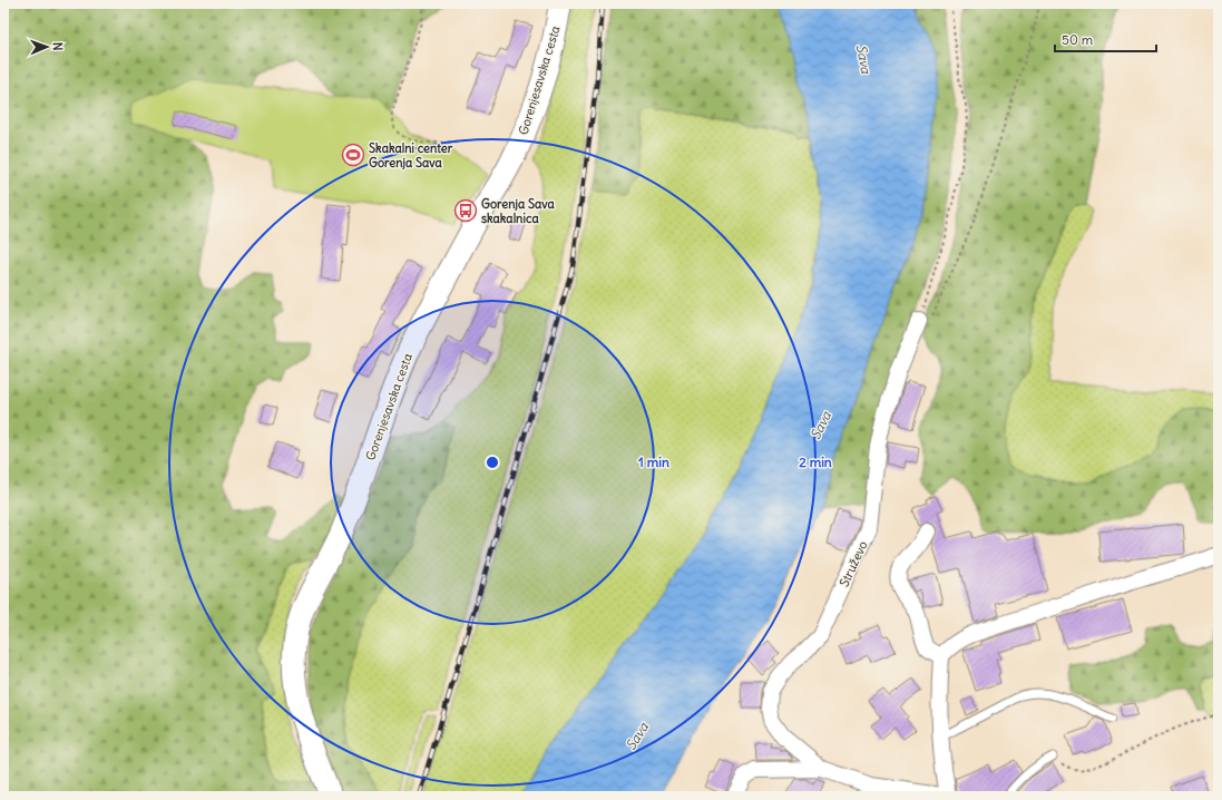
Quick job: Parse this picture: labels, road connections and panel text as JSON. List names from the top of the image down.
{
  "streets": {
    "street": ["Gorenjesavska cesta", "Struževo"]
  },
  "water": ["Sava"],
  "places": {
    "sports": ["Skakalni center Gorenja Sava"],
    "bus stop": ["Gorenja Sava skakalnica"]
  },
  "scale_bar": "50 m",
  "north": "right",
  "rings": ["1 min", "2 min"]
}
